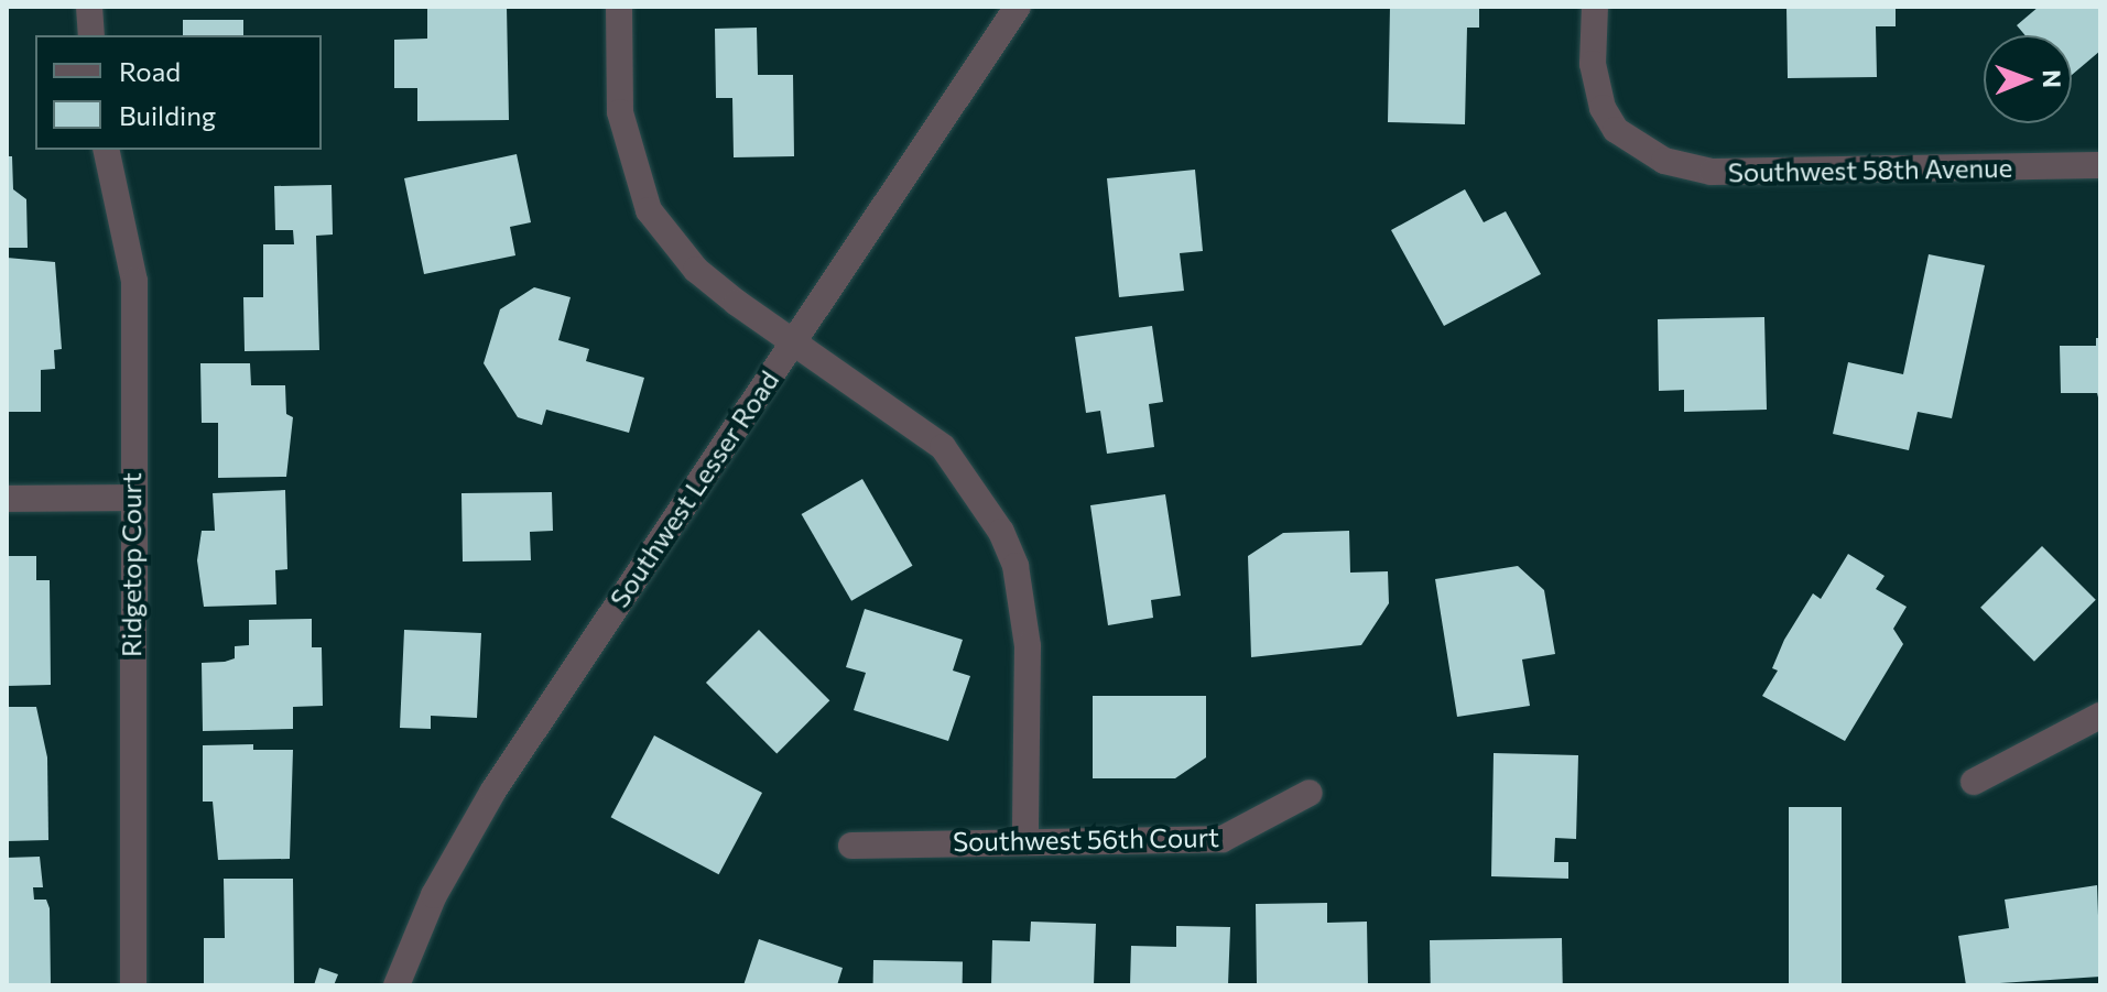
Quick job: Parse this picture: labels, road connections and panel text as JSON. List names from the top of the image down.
{
  "streets": {
    "street": [
      "Southwest 58th Avenue",
      "Southwest Lesser Road",
      "Ridgetop Court",
      "Southwest 56th Court"
    ]
  },
  "legend": ["Road", "Building"],
  "north": "right"
}
